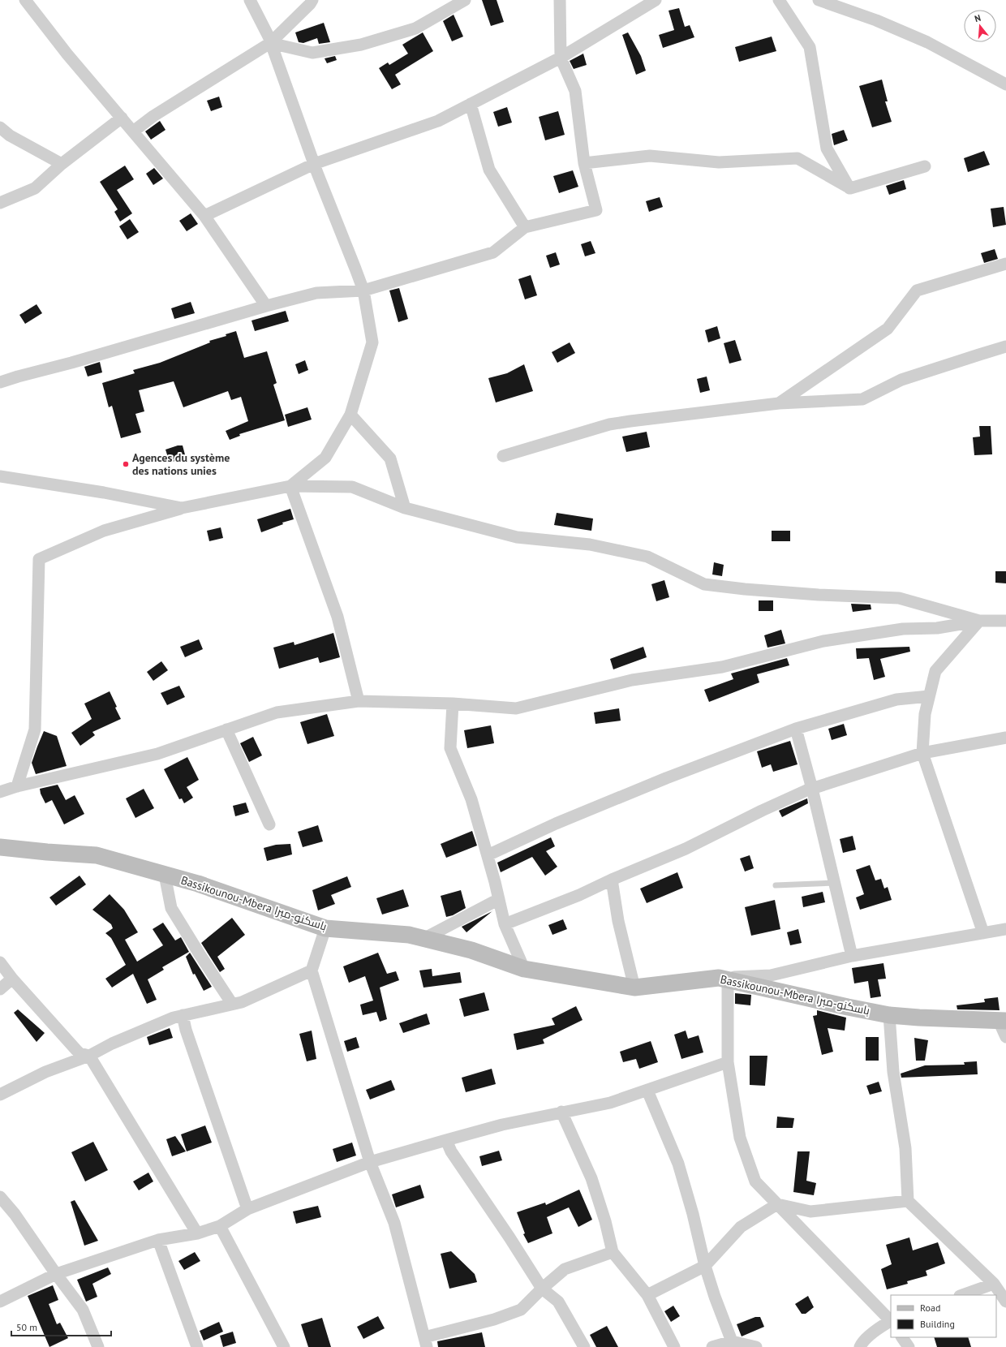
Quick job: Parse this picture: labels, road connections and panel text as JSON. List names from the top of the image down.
{
  "streets": {
    "street": ["Bassikounou-Mbera باسكنو-مبرا"]
  },
  "places": ["Agences du système des nations unies"],
  "legend": ["Road", "Building"],
  "scale_bar": "50 m",
  "north": "top"
}
